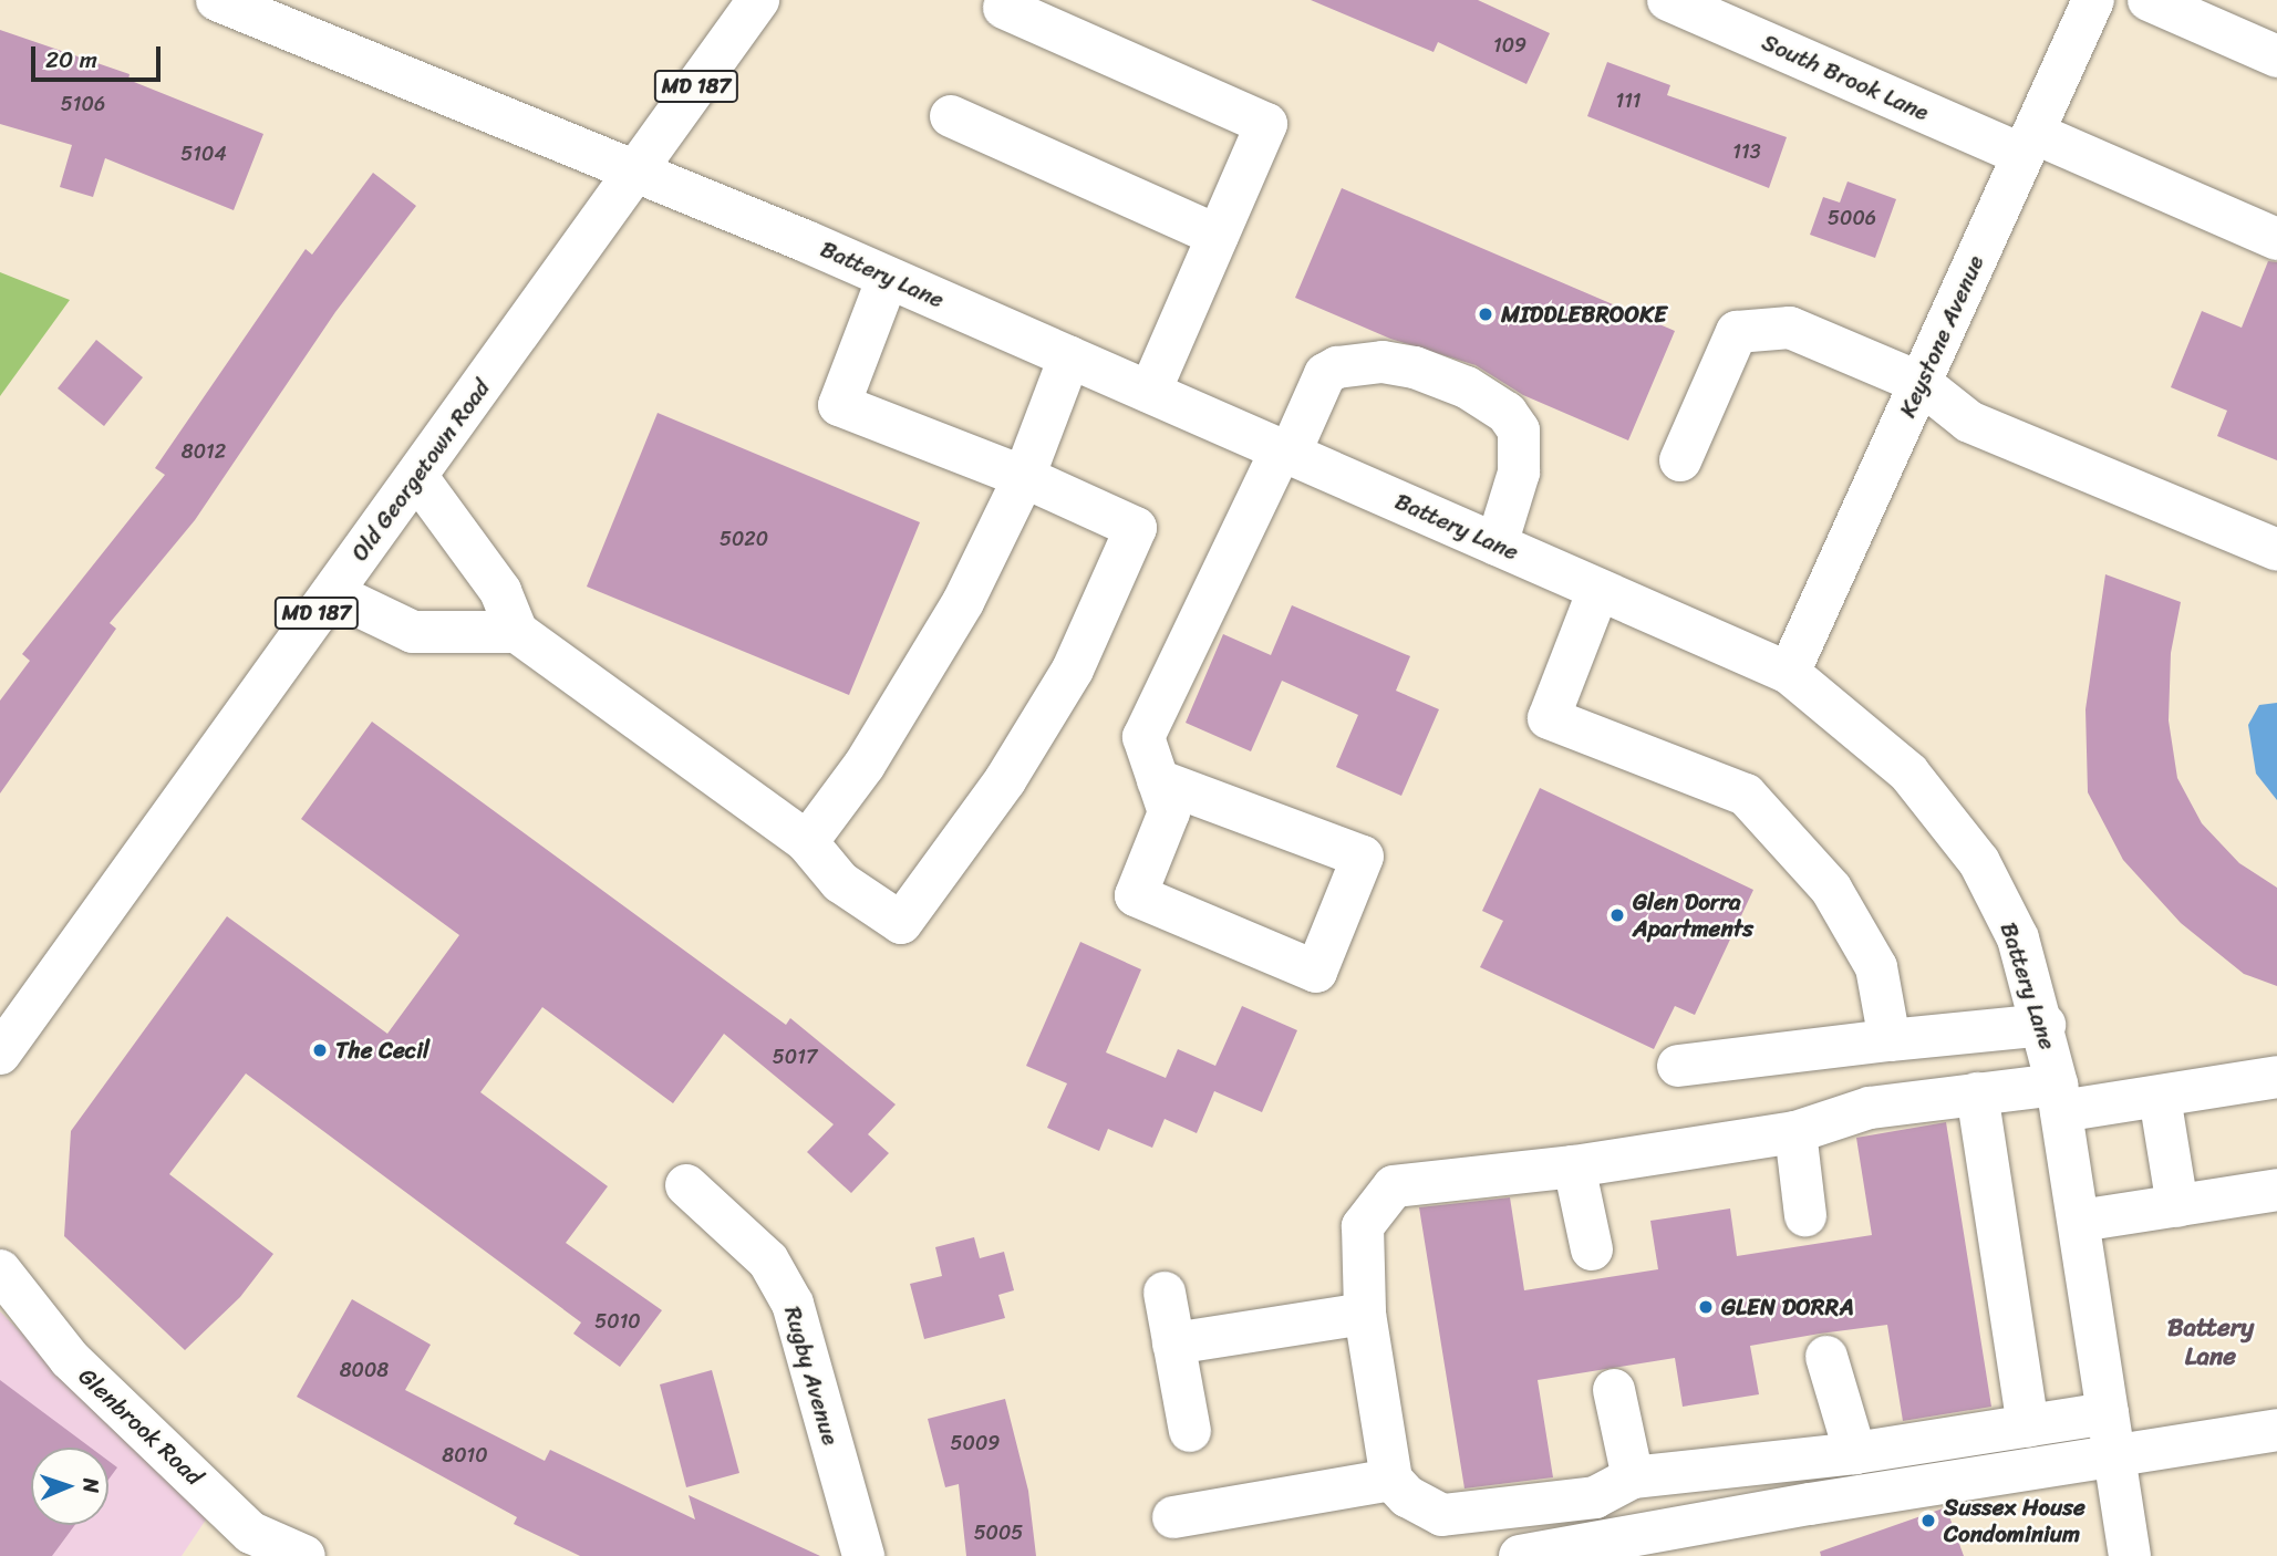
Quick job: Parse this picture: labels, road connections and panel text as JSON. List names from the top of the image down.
{
  "streets": {
    "street": [
      "South Brook Lane",
      "MD 187",
      "Battery Lane",
      "Keystone Avenue",
      "Old Georgetown Road",
      "Rugby Avenue",
      "Glenbrook Road"
    ]
  },
  "crossings": [
    ["South Brook Lane", "Keystone Avenue"],
    ["Battery Lane", "Keystone Avenue"],
    ["Battery Lane", "Old Georgetown Road"]
  ],
  "districts": ["Battery Lane"],
  "places": [
    "MIDDLEBROOKE",
    "Glen Dorra Apartments",
    "The Cecil",
    "GLEN DORRA",
    "Sussex House Condominium"
  ],
  "house_numbers": [
    "109",
    "111",
    "5106",
    "113",
    "5104",
    "5006",
    "8012",
    "5020",
    "5017",
    "5010",
    "8008",
    "5009",
    "8010",
    "5005"
  ],
  "scale_bar": "20 m",
  "north": "right"
}
